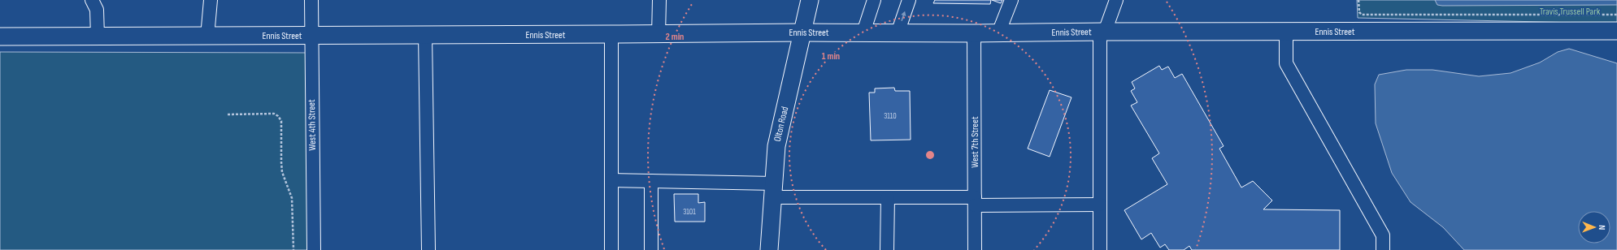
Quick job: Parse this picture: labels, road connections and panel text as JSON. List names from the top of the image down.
{
  "streets": {
    "main road": ["Ennis Street", "Olton Road"],
    "street": ["West 4th Street", "West 7th Street"]
  },
  "crossings": [
    ["Ennis Street", "Olton Road"],
    ["Ennis Street", "West 4th Street"],
    ["Ennis Street", "West 7th Street"]
  ],
  "parks": ["Travis Trussell Park"],
  "house_numbers": ["3110", "3101"],
  "north": "right",
  "rings": ["2 min", "1 min"]
}
